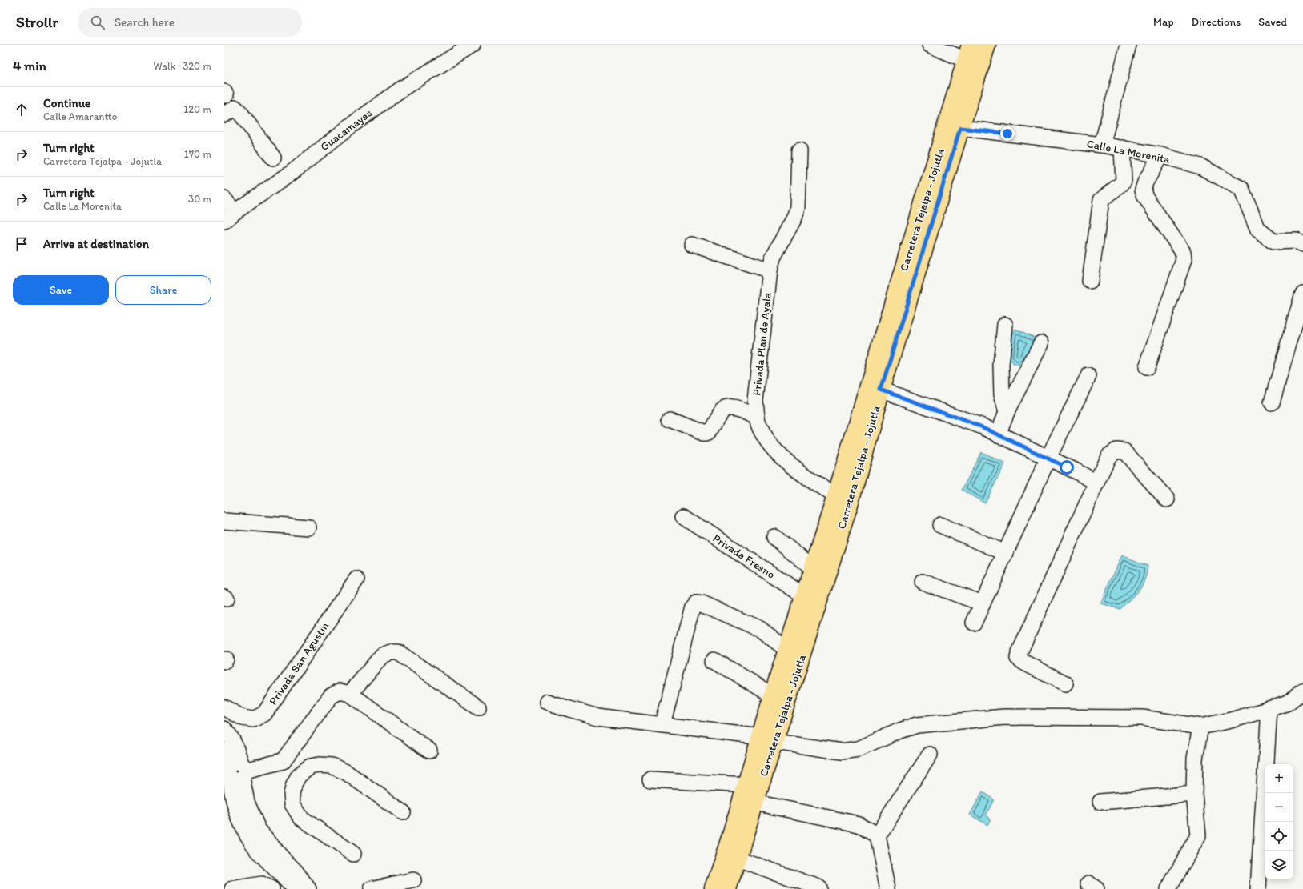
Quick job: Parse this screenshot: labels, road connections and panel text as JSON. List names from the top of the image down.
{
  "streets": {
    "main road": ["Carretera Tejalpa - Jojutla"],
    "street": [
      "Guacamayas",
      "Calle La Morenita",
      "Privada Plan de Ayala",
      "Privada Fresno",
      "Privada San Agustín"
    ]
  },
  "crossings": [
    ["Calle La Morenita", "Carretera Tejalpa - Jojutla"],
    ["Carretera Tejalpa - Jojutla", "Privada Plan de Ayala"],
    ["Carretera Tejalpa - Jojutla", "Privada Fresno"]
  ],
  "page": {
    "header": "Strollr",
    "search": "Search here",
    "nav": ["Map", "Directions", "Saved"],
    "heading": ["4 min", "Walk · 320 m"],
    "list": [
      ["Continue", "Calle Amarantto", "120 m"],
      ["Turn right", "Carretera Tejalpa - Jojutla", "170 m"],
      ["Turn right", "Calle La Morenita", "30 m"],
      "Arrive at destination"
    ],
    "buttons": ["Save", "Share"],
    "map_buttons": ["+", "−"]
  }
}
